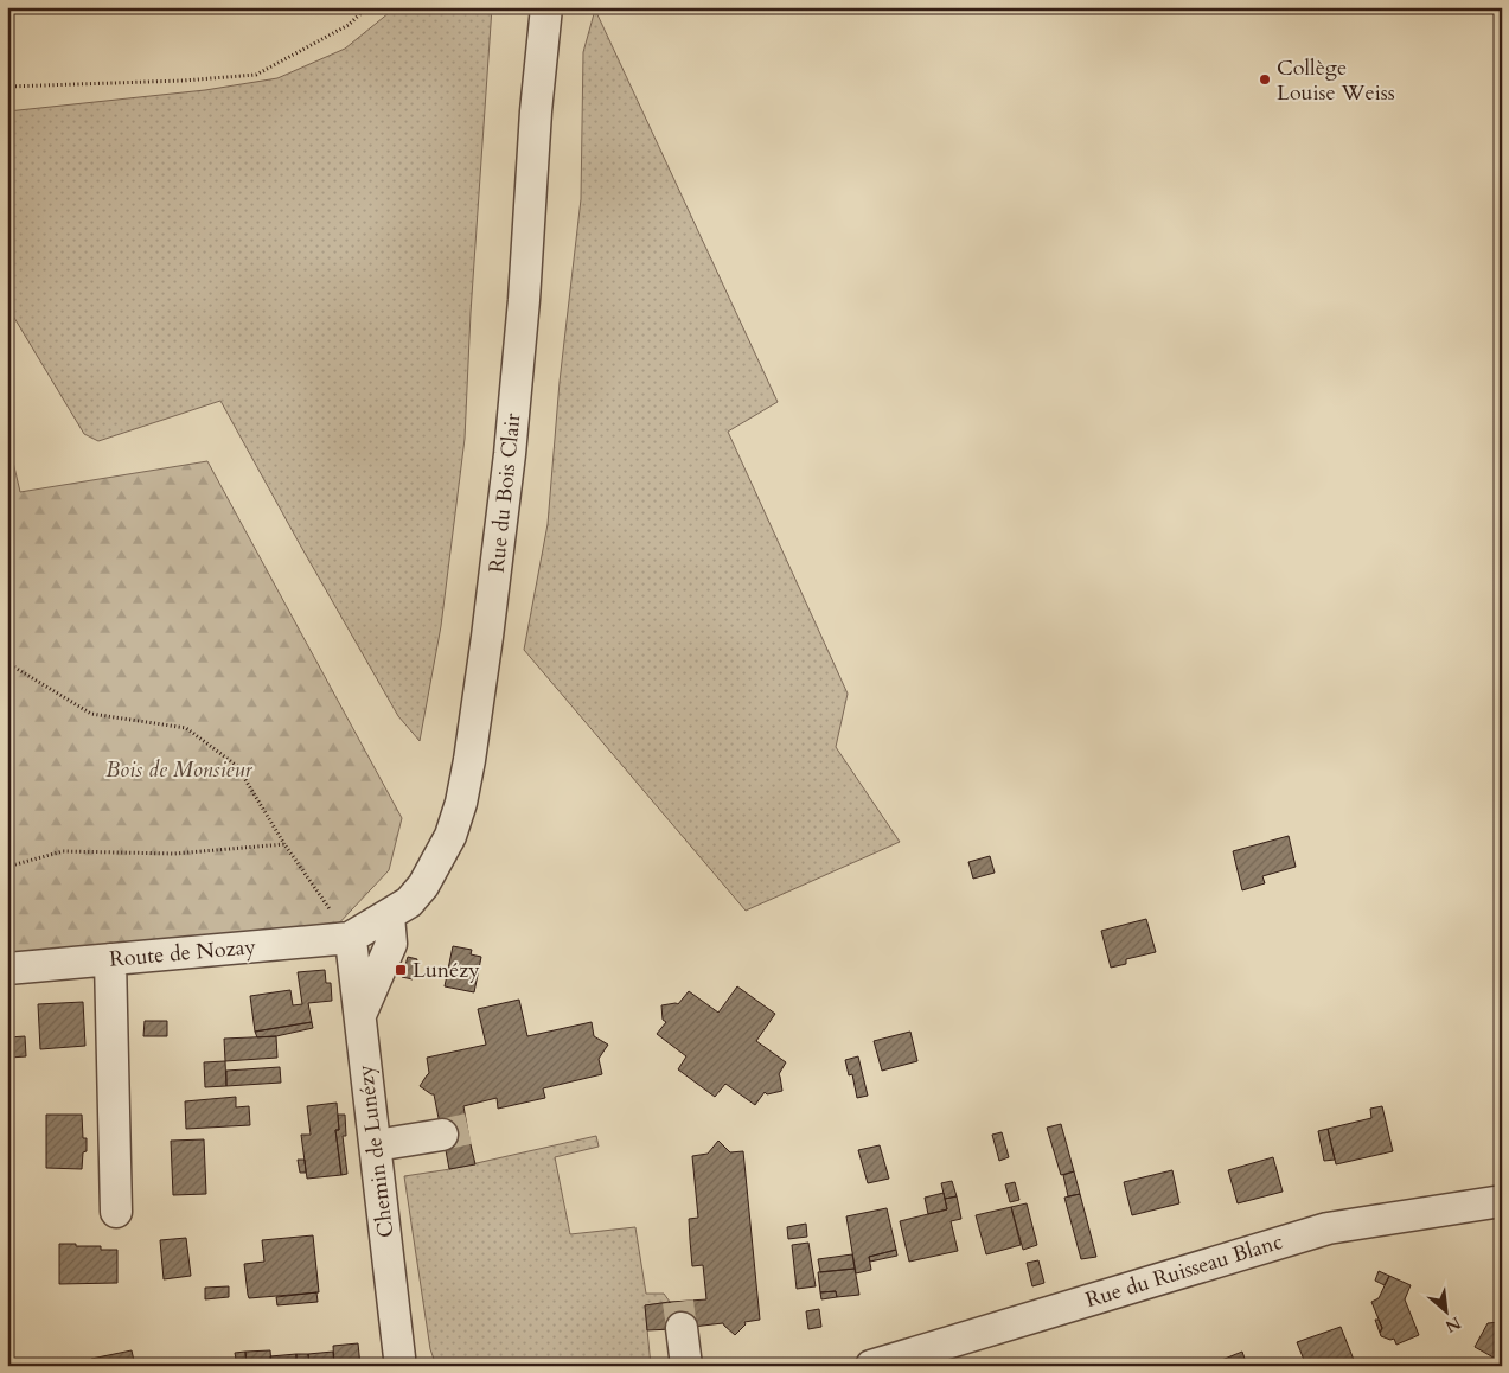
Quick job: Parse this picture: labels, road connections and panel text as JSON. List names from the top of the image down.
{
  "streets": {
    "street": [
      "Rue du Bois Clair",
      "Route de Nozay",
      "Chemin de Lunézy",
      "Rue du Ruisseau Blanc"
    ]
  },
  "crossings": [
    ["Rue du Bois Clair", "Route de Nozay"],
    ["Rue du Bois Clair", "Chemin de Lunézy"],
    ["Route de Nozay", "Chemin de Lunézy"]
  ],
  "parks": ["Bois de Monsieur"],
  "places": {
    "other": ["Collège Louise Weiss"],
    "transit": ["Lunézy"]
  },
  "north": "bottom right"
}
